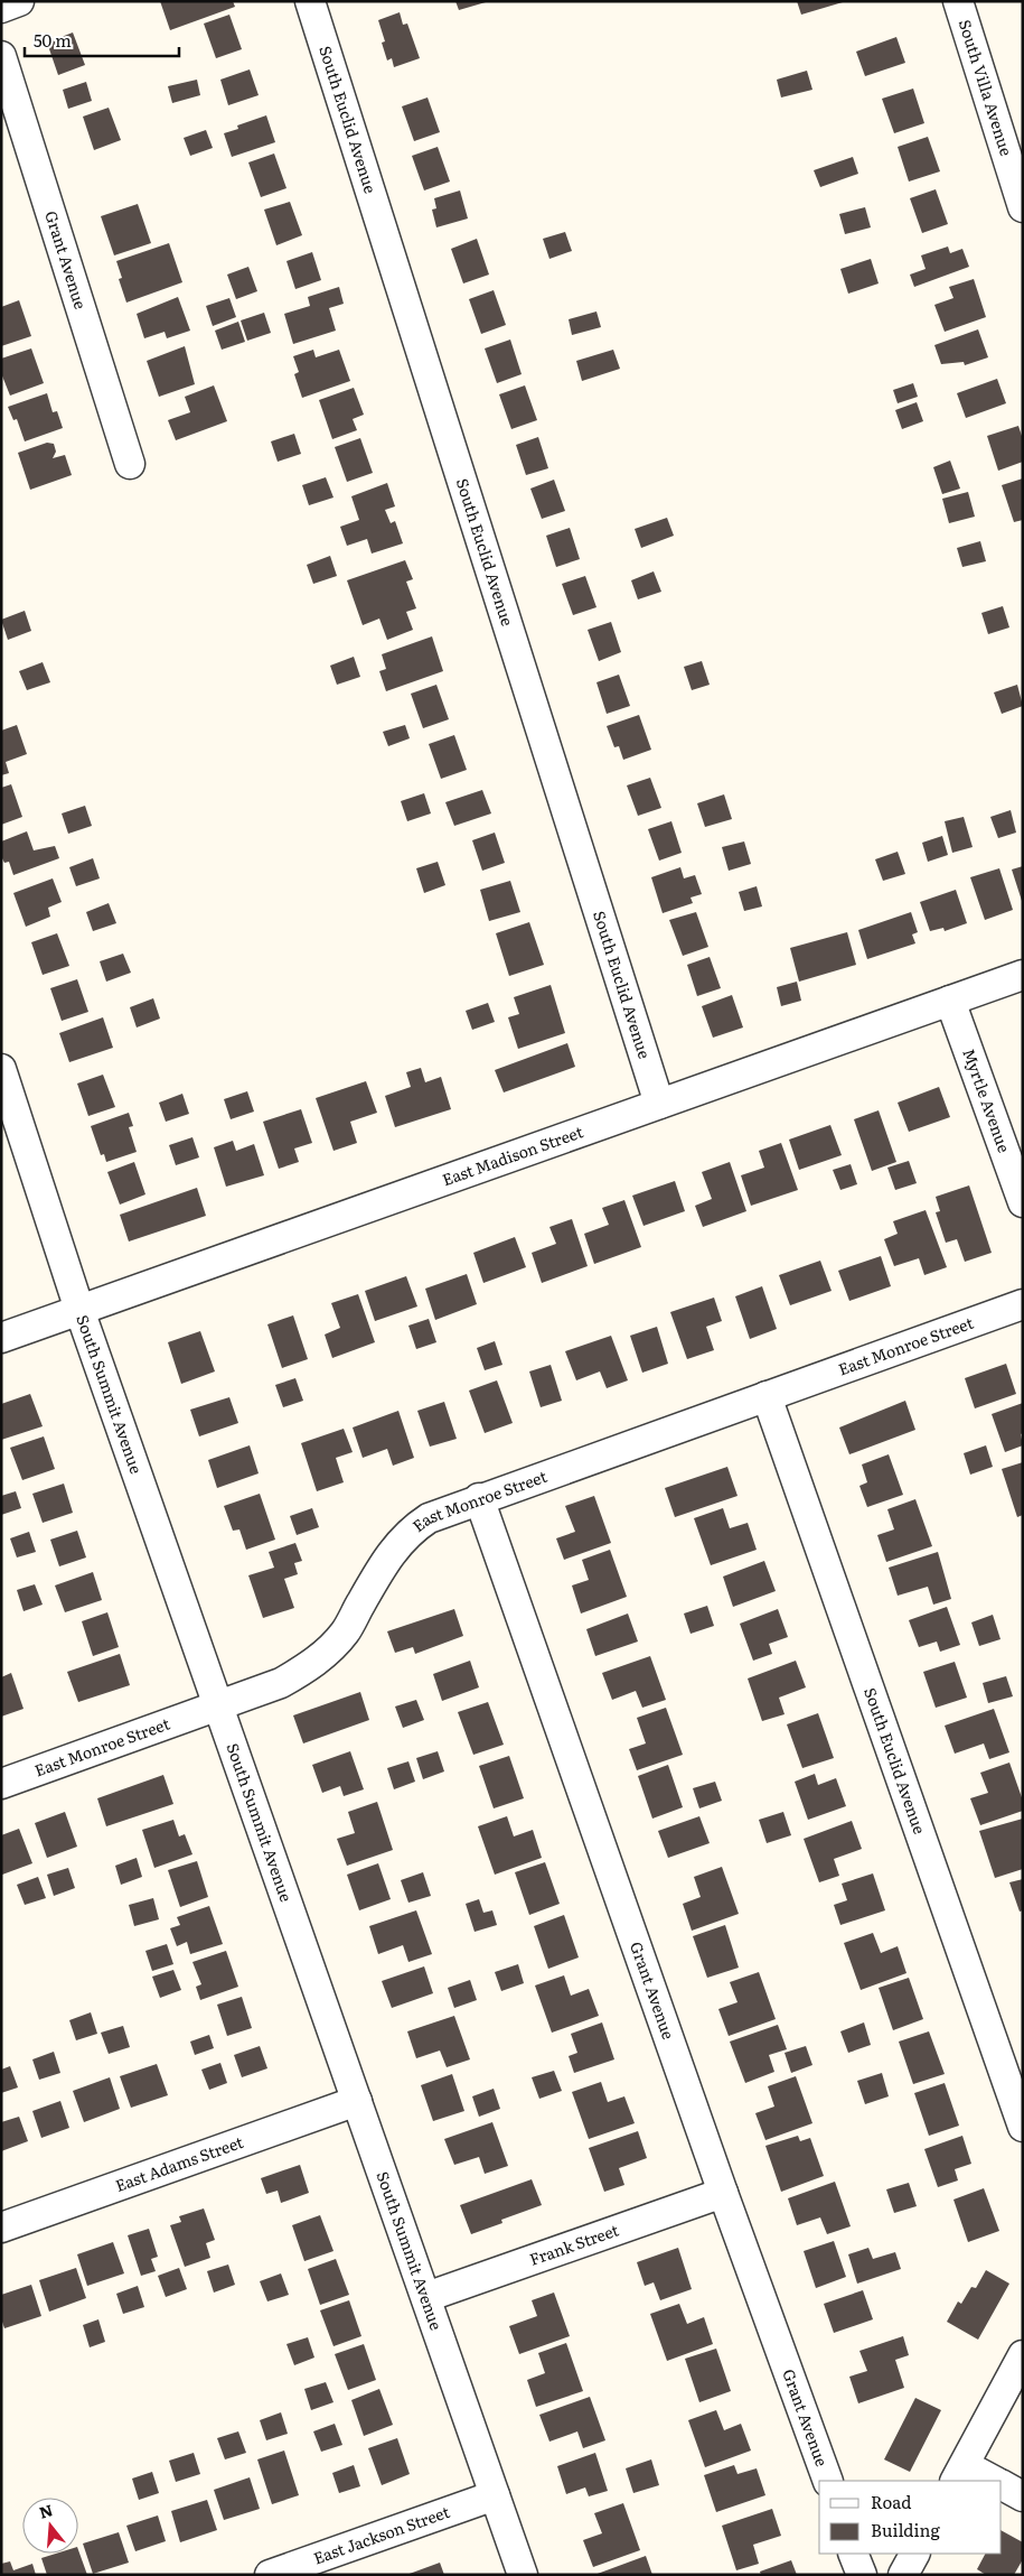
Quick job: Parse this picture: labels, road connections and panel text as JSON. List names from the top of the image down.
{
  "streets": {
    "street": [
      "South Villa Avenue",
      "South Euclid Avenue",
      "Grant Avenue",
      "Myrtle Avenue",
      "East Madison Street",
      "East Monroe Street",
      "South Summit Avenue",
      "East Adams Street",
      "Frank Street",
      "East Jackson Street"
    ]
  },
  "crossings": [
    ["South Euclid Avenue", "East Madison Street"],
    ["South Euclid Avenue", "East Monroe Street"],
    ["Grant Avenue", "East Monroe Street"],
    ["Grant Avenue", "Frank Street"],
    ["Myrtle Avenue", "East Madison Street"],
    ["East Madison Street", "South Summit Avenue"],
    ["East Monroe Street", "South Summit Avenue"],
    ["South Summit Avenue", "East Adams Street"],
    ["South Summit Avenue", "Frank Street"],
    ["South Summit Avenue", "East Jackson Street"]
  ],
  "legend": ["Road", "Building"],
  "scale_bar": "50 m",
  "north": "top"
}
